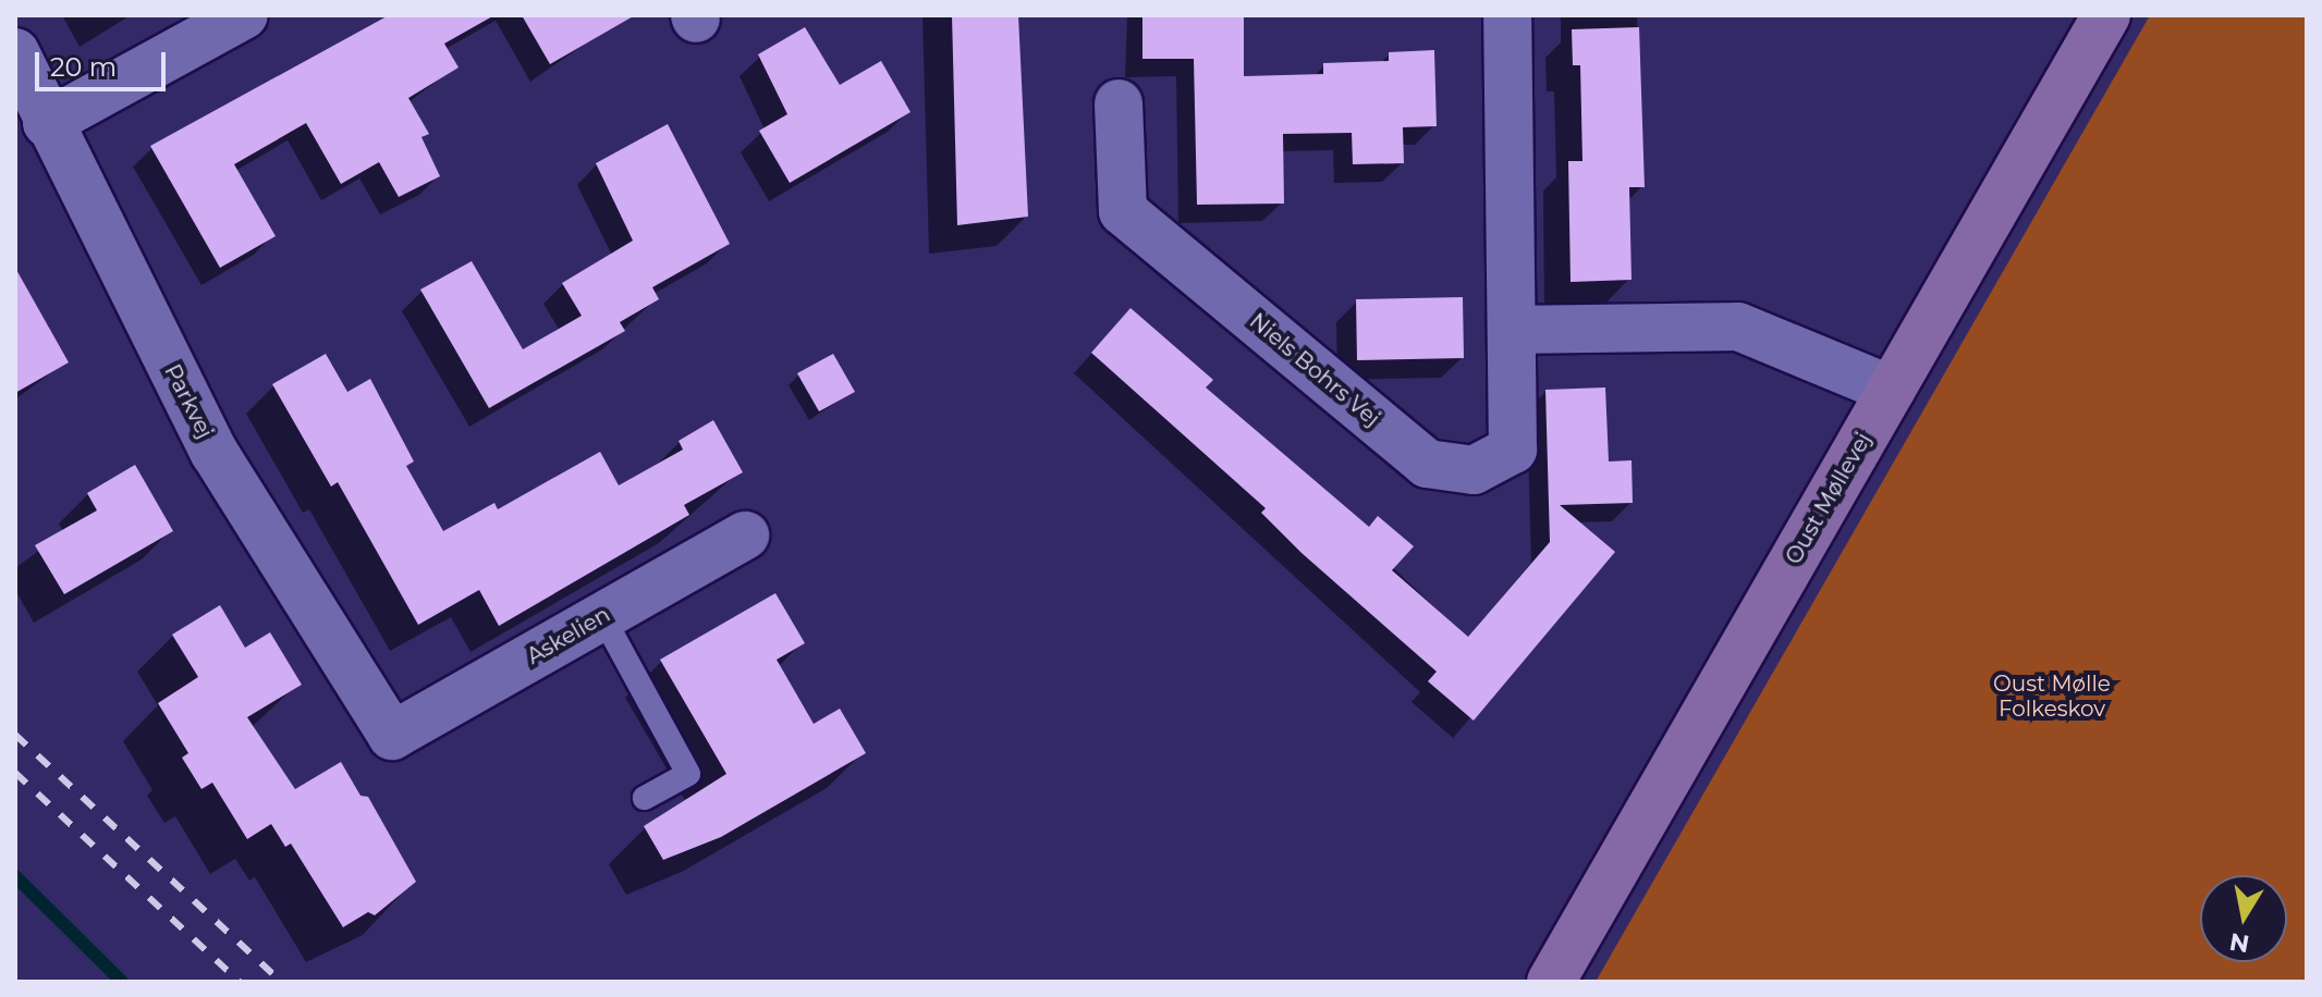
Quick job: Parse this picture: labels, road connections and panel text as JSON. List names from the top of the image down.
{
  "streets": {
    "street": [
      "Niels Bohrs Vej",
      "Parkvej",
      "Oust Møllevej",
      "Askelien"
    ]
  },
  "crossings": [
    ["Parkvej", "Askelien"]
  ],
  "parks": ["Oust Mølle Folkeskov"],
  "scale_bar": "20 m",
  "north": "bottom"
}
